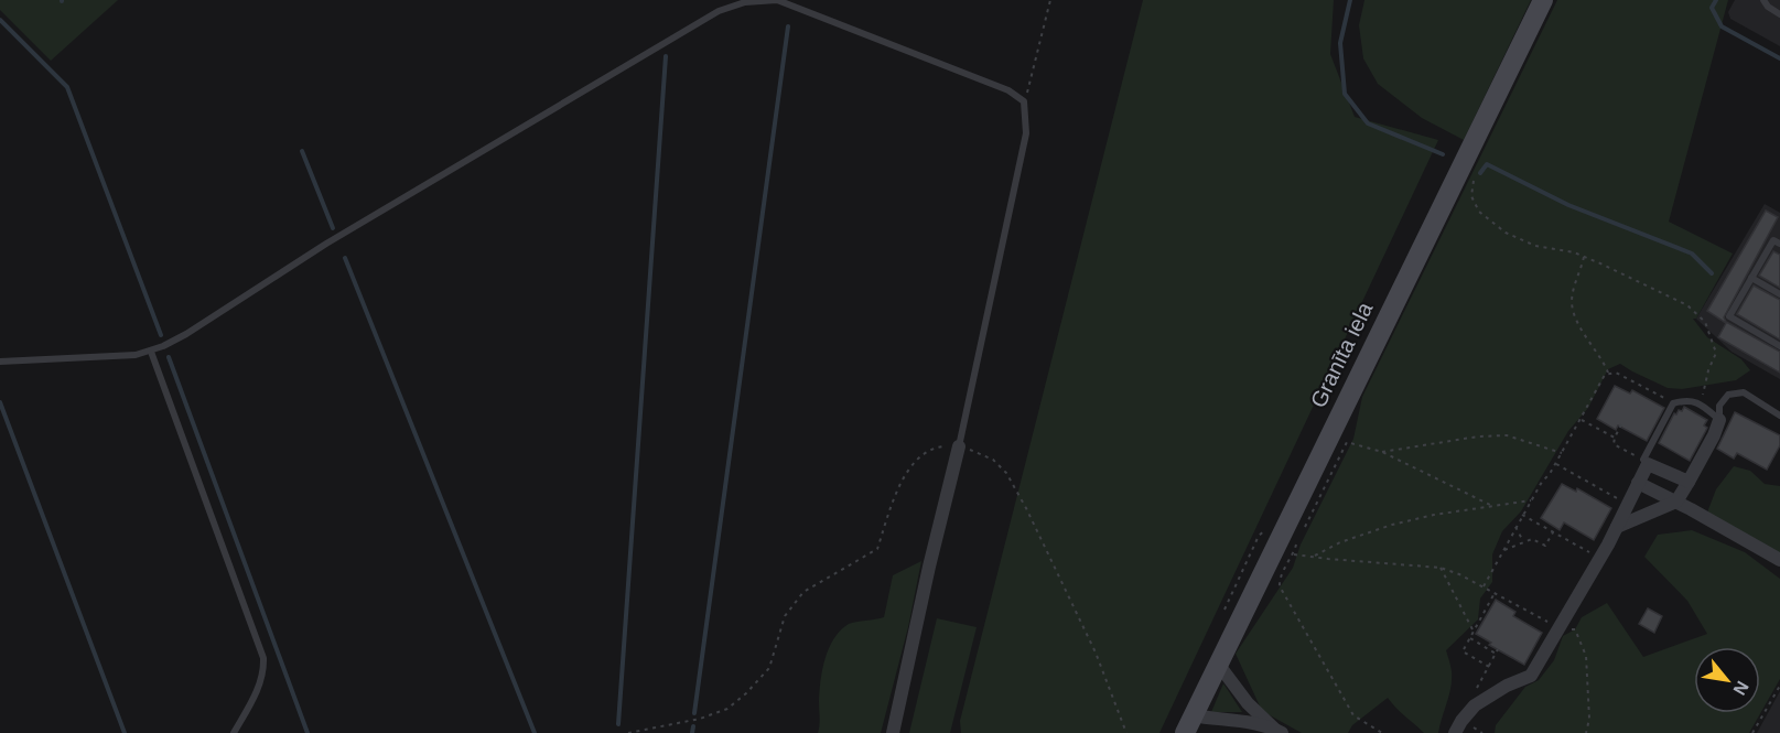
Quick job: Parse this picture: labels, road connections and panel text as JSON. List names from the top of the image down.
{
  "streets": {
    "main road": ["Granīta iela"]
  },
  "north": "bottom right"
}
